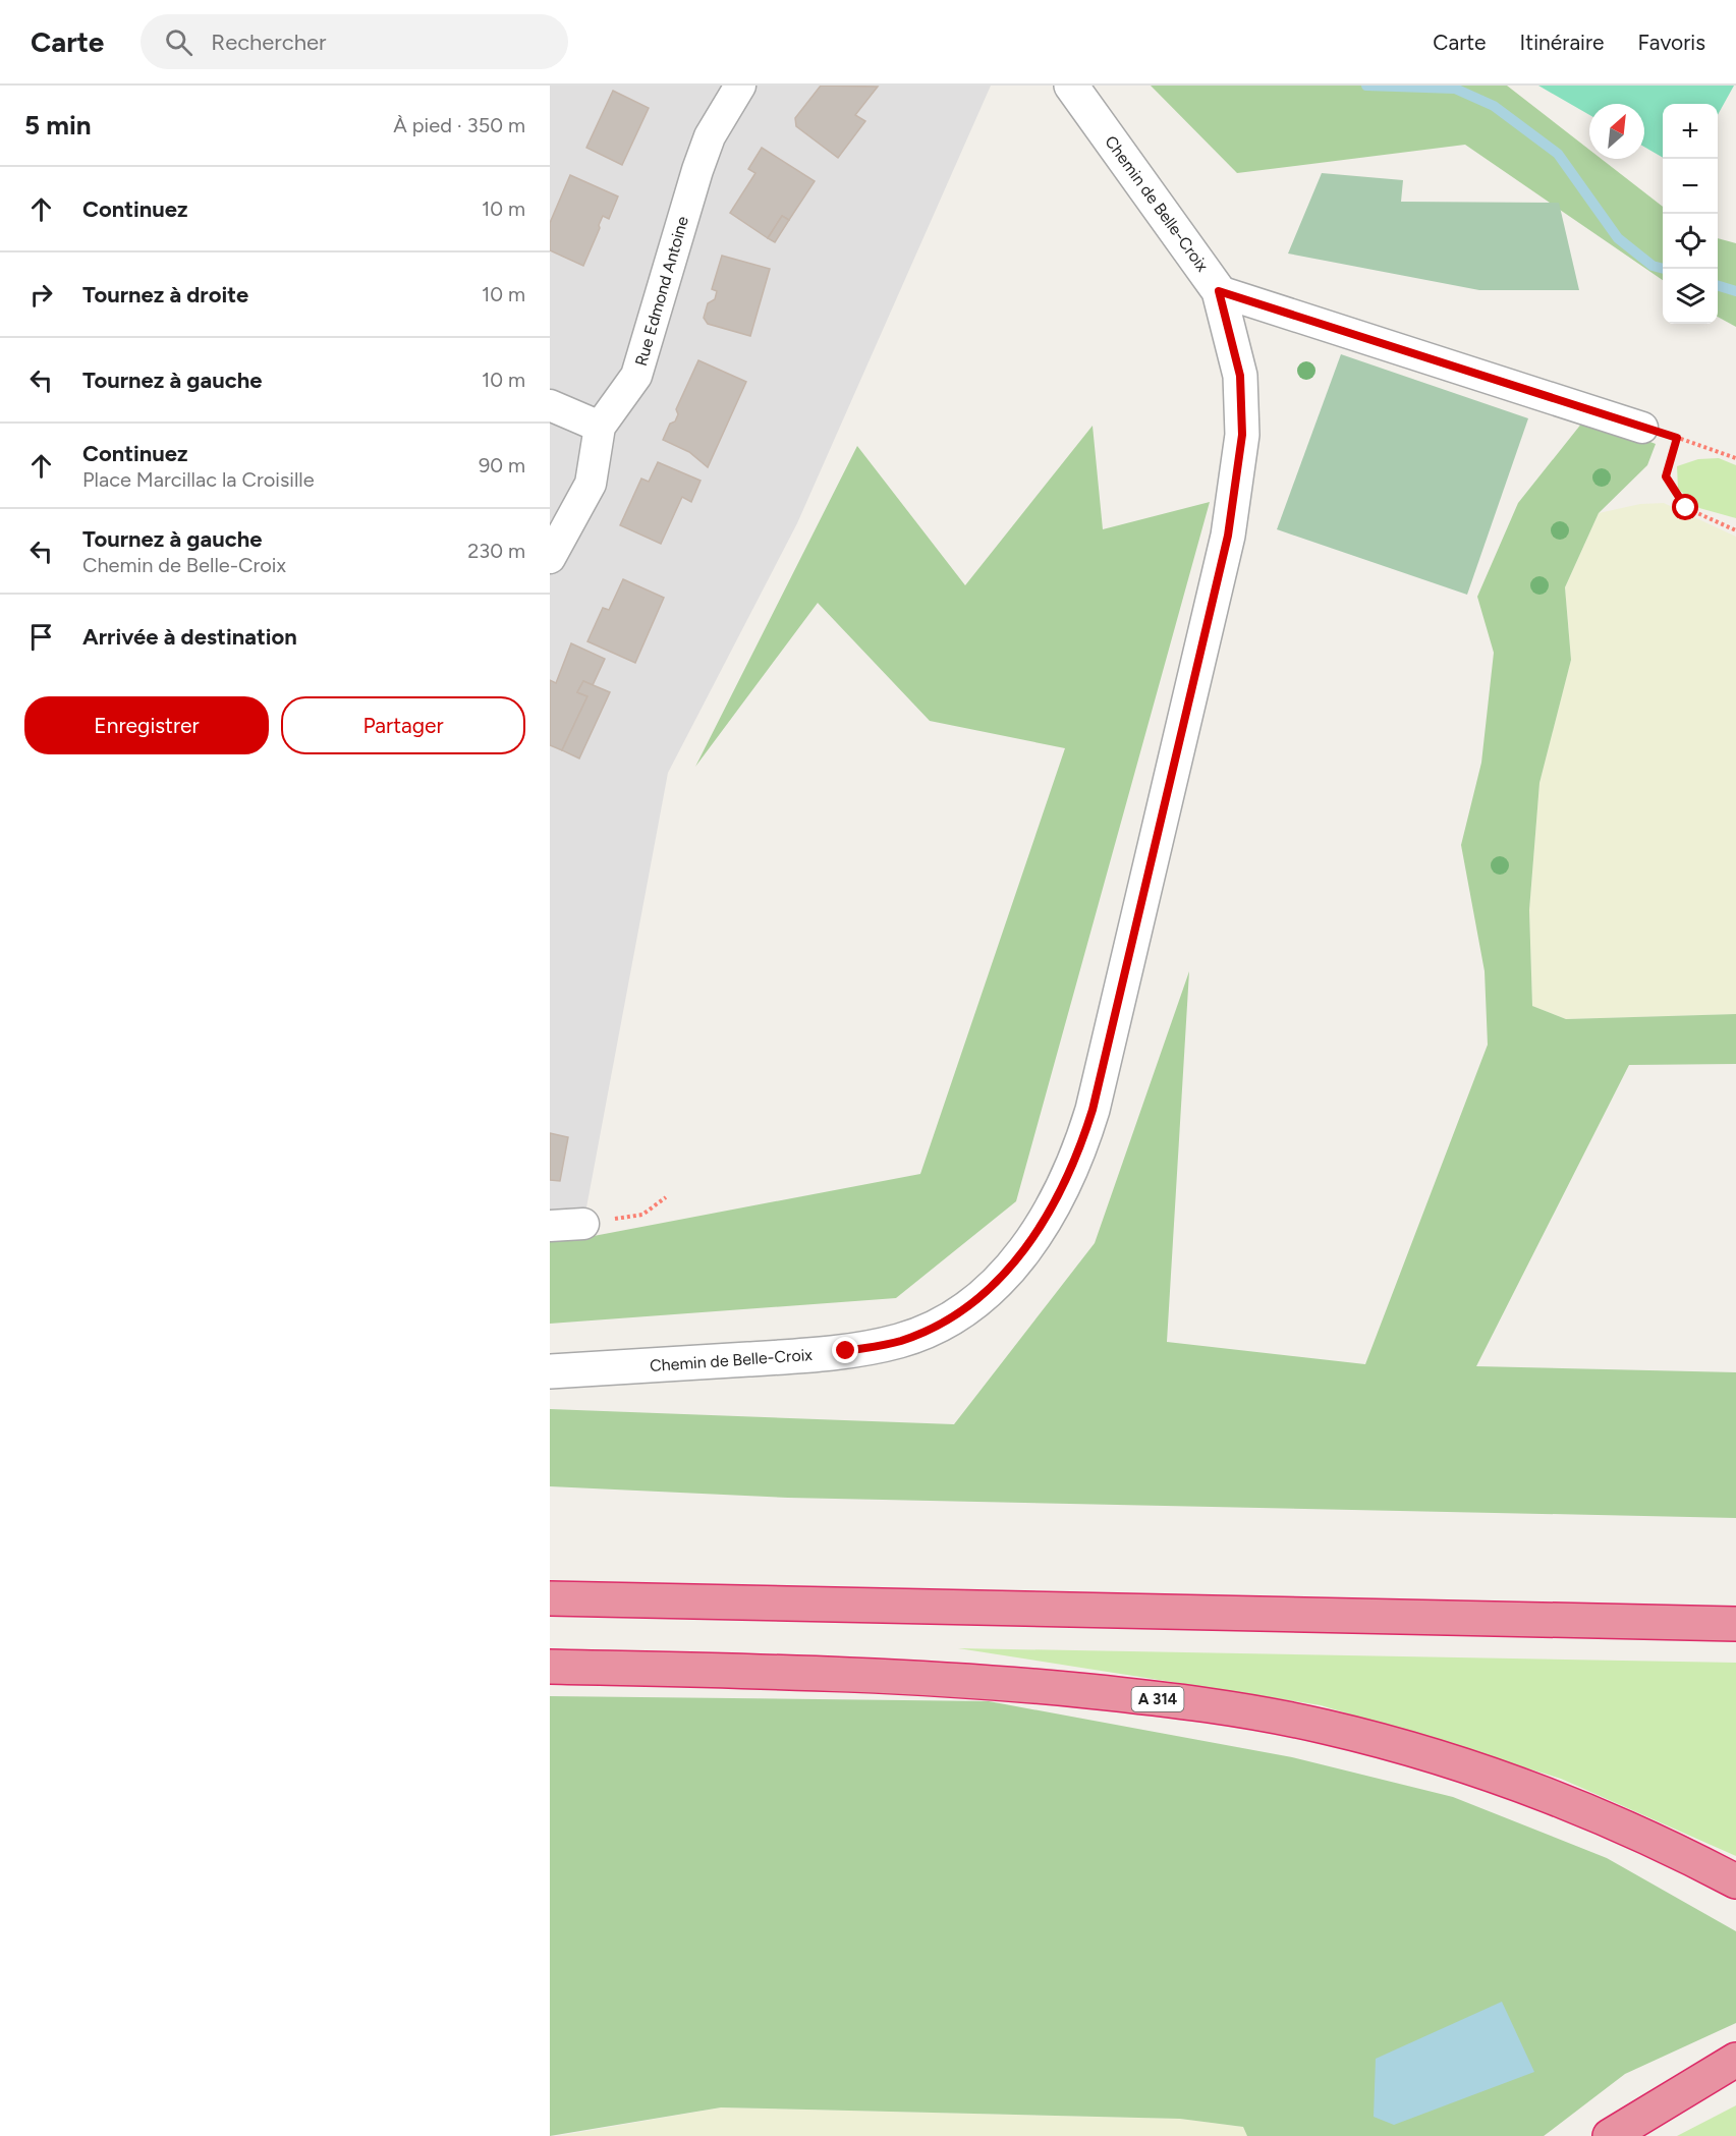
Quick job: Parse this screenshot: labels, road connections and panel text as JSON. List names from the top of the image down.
{
  "streets": {
    "highway": ["A 314"],
    "street": ["Chemin de Belle-Croix", "Rue Edmond Antoine"]
  },
  "north": "top right",
  "page": {
    "header": "Carte",
    "search": "Rechercher",
    "nav": ["Carte", "Itinéraire", "Favoris"],
    "heading": ["5 min", "À pied · 350 m"],
    "map_buttons": ["+", "−"],
    "list": [
      ["Continuez", "10 m"],
      ["Tournez à droite", "10 m"],
      ["Tournez à gauche", "10 m"],
      ["Continuez", "Place Marcillac la Croisille", "90 m"],
      ["Tournez à gauche", "Chemin de Belle-Croix", "230 m"],
      "Arrivée à destination"
    ],
    "buttons": ["Enregistrer", "Partager"]
  }
}
